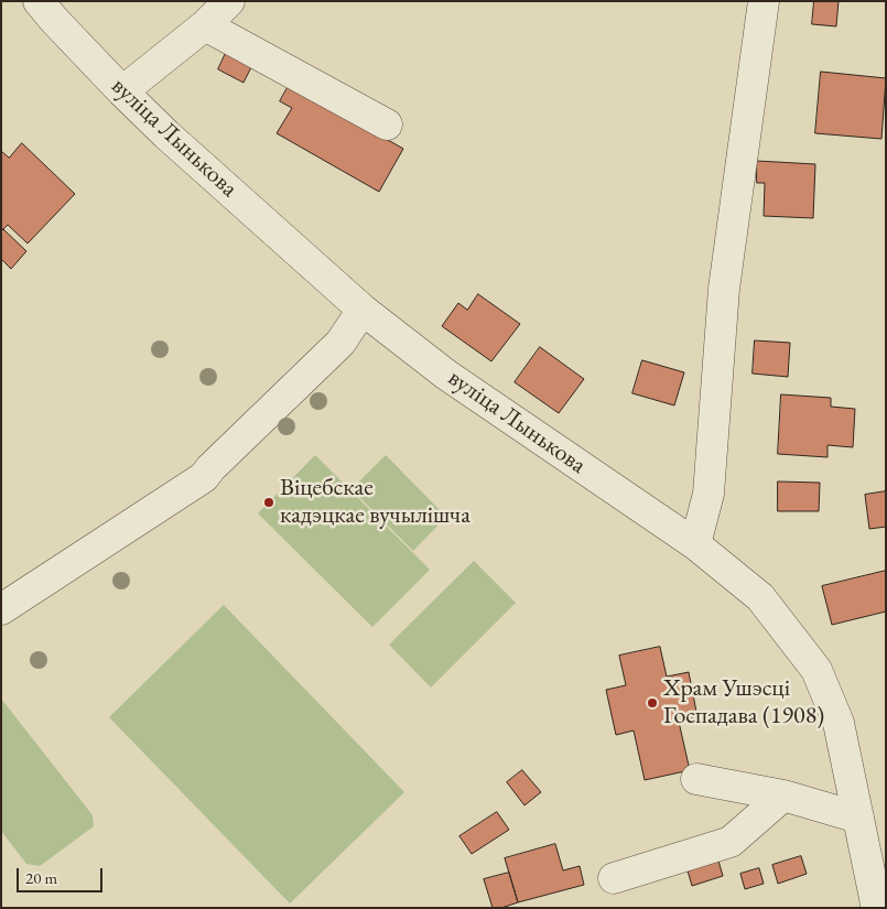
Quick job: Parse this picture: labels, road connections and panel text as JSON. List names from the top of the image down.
{
  "streets": {
    "street": ["вуліца Лынькова"]
  },
  "places": ["Віцебскае кадэцкае вучылішча", "Храм Ушэсці Госпадава (1908)"],
  "scale_bar": "20 m"
}
